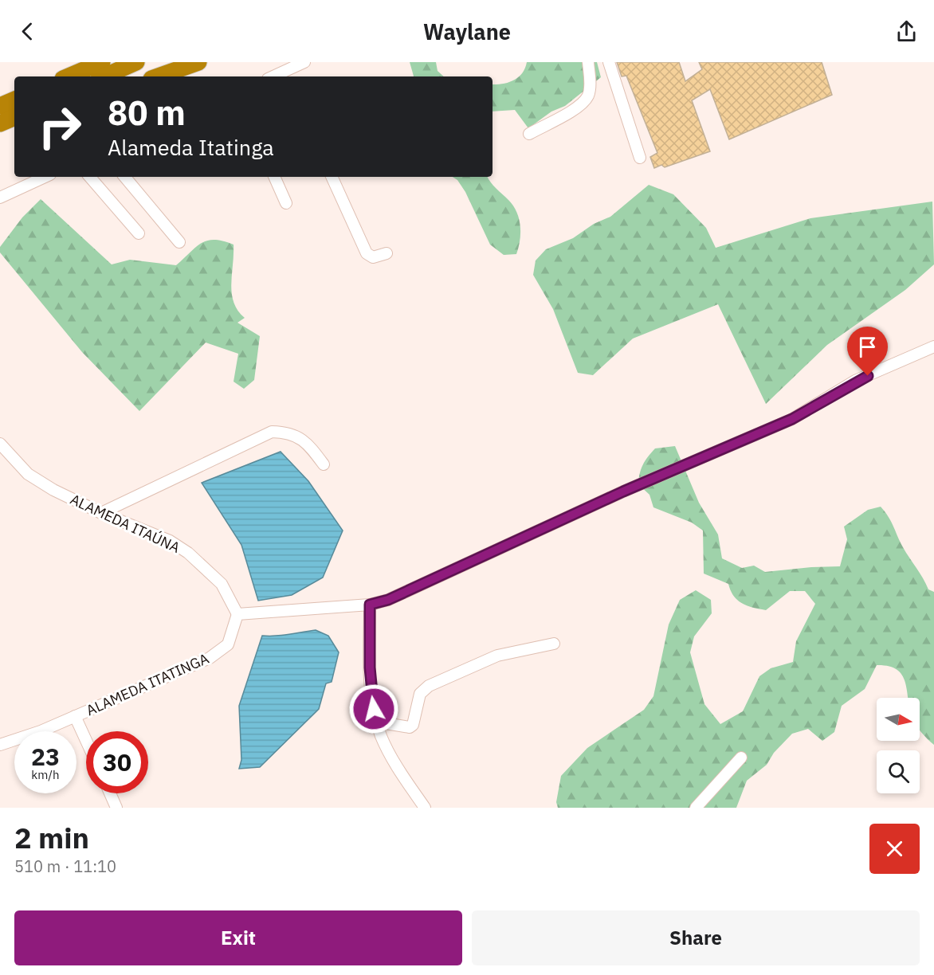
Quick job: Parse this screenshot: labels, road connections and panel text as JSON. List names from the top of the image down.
{
  "streets": {
    "street": ["ALAMEDA ITAÚNA", "ALAMEDA ITATINGA"]
  },
  "crossings": [
    ["ALAMEDA ITAÚNA", "ALAMEDA ITATINGA"]
  ],
  "north": "right",
  "page": {
    "header": "Waylane",
    "turn": ["80 m", "Alameda Itatinga"],
    "speed": "23 km/h",
    "limit": "30",
    "heading": ["2 min", "510 m · 11:10"],
    "buttons": ["Exit", "Share"]
  }
}
